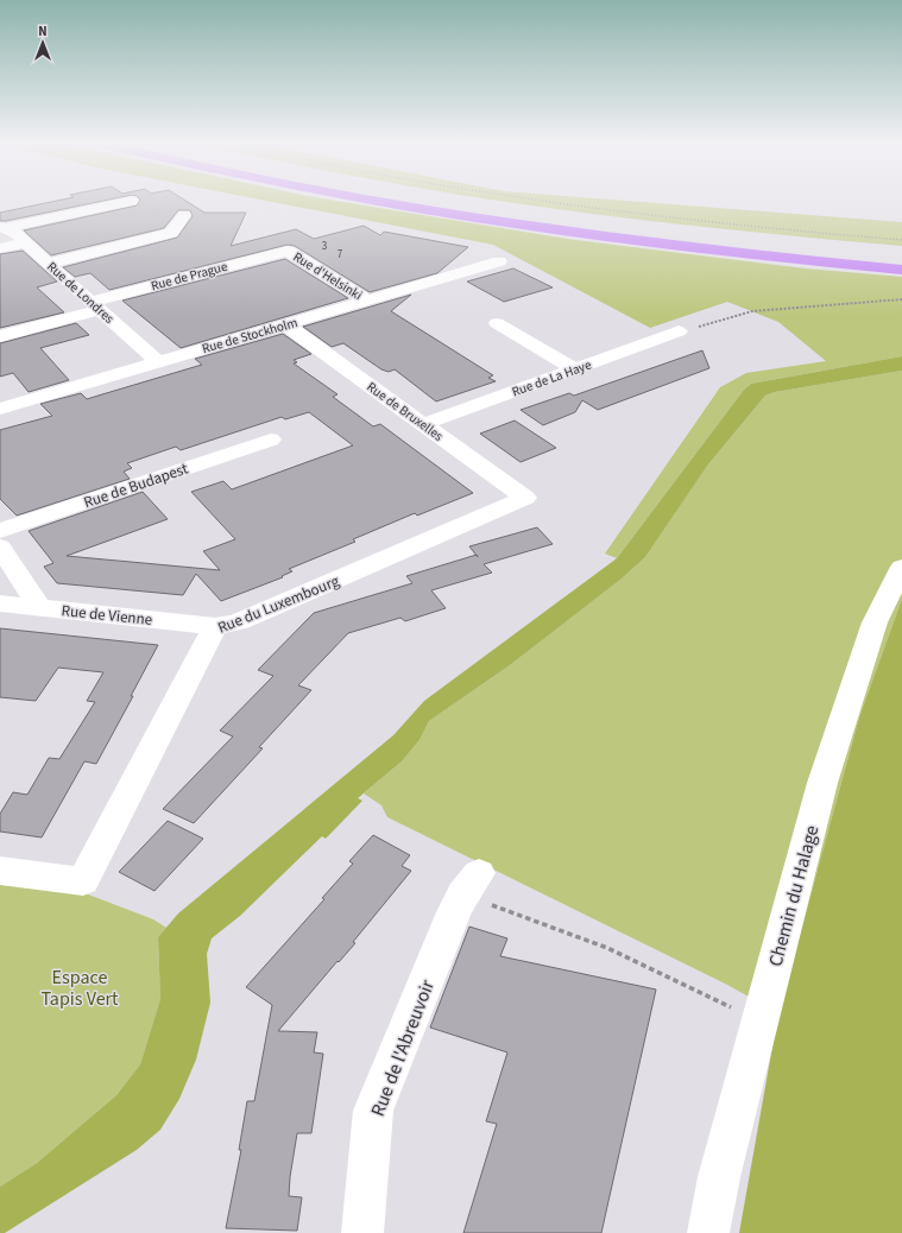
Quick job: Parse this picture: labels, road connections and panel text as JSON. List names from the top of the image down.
{
  "streets": {
    "street": [
      "Rue de Prague",
      "Rue d'Helsinki",
      "Rue de Londres",
      "Rue de Stockholm",
      "Rue de La Haye",
      "Rue de Bruxelles",
      "Rue de Budapest",
      "Rue du Luxembourg",
      "Rue de Vienne",
      "Chemin du Halage",
      "Rue de l'Abreuvoir"
    ]
  },
  "crossings": [
    ["Rue de Prague", "Rue d'Helsinki"],
    ["Rue de Prague", "Rue de Londres"],
    ["Rue d'Helsinki", "Rue de Stockholm"],
    ["Rue de Londres", "Rue de Stockholm"],
    ["Rue de Stockholm", "Rue de Bruxelles"],
    ["Rue de La Haye", "Rue de Bruxelles"],
    ["Rue de Bruxelles", "Rue du Luxembourg"],
    ["Rue du Luxembourg", "Rue de Vienne"]
  ],
  "parks": ["Espace Tapis Vert"],
  "house_numbers": ["3", "7"],
  "north": "top"
}
